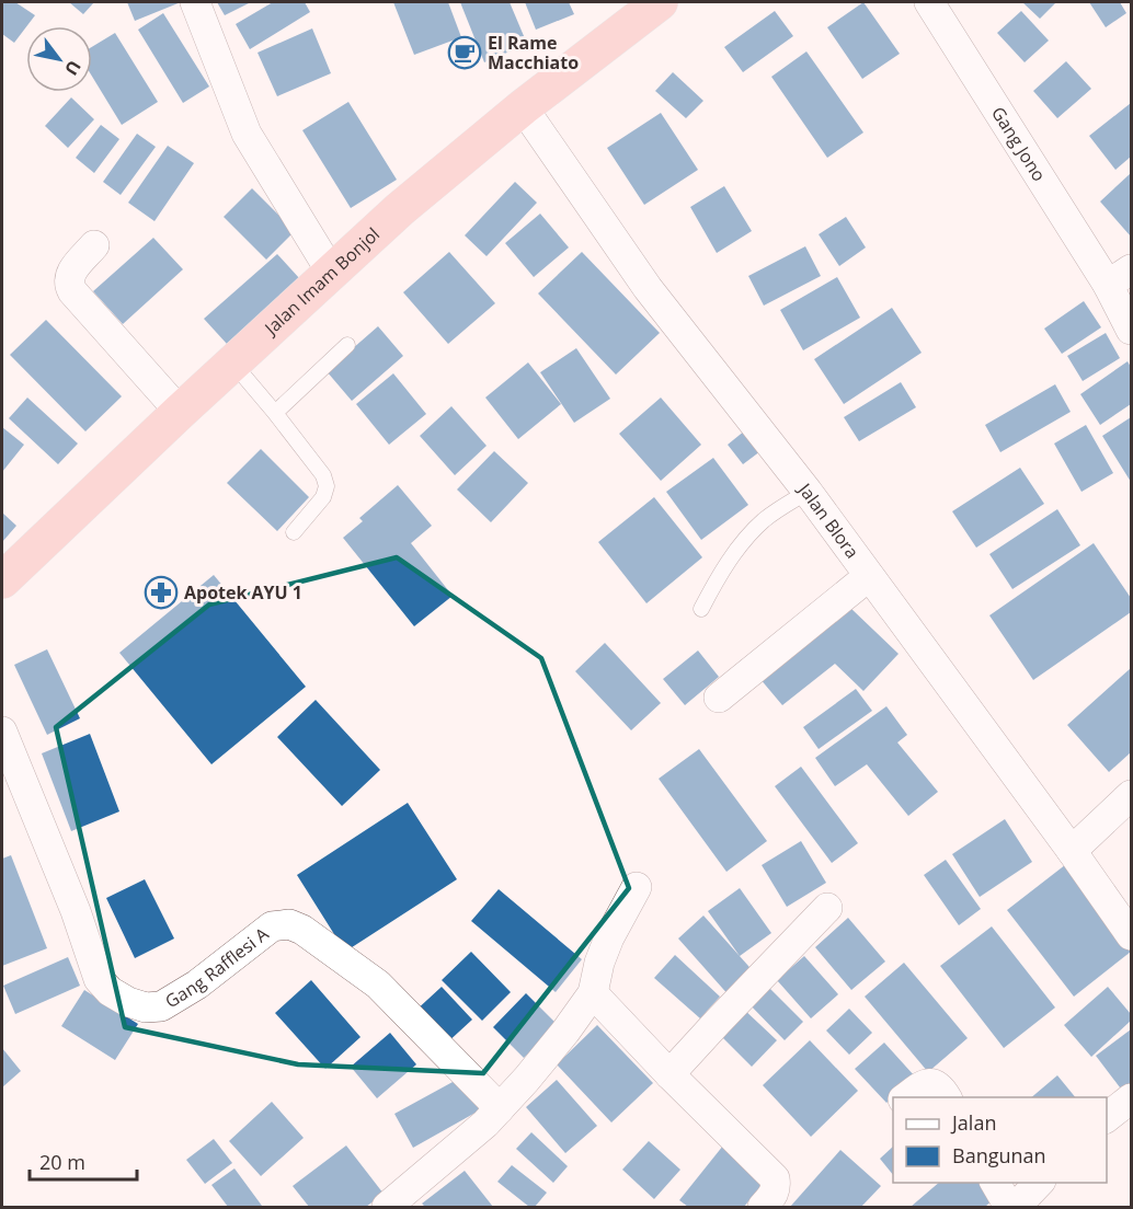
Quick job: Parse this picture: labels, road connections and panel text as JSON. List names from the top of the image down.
{
  "streets": {
    "highway": ["Jalan Imam Bonjol"],
    "street": ["Gang Jono", "Jalan Blora", "Gang Rafflesi A"]
  },
  "crossings": [
    ["Jalan Imam Bonjol", "Jalan Blora"]
  ],
  "places": {
    "cafe": ["El Rame Macchiato"],
    "pharmacy": ["Apotek AYU 1"]
  },
  "legend": ["Jalan", "Bangunan"],
  "scale_bar": "20 m",
  "north": "bottom right"
}
